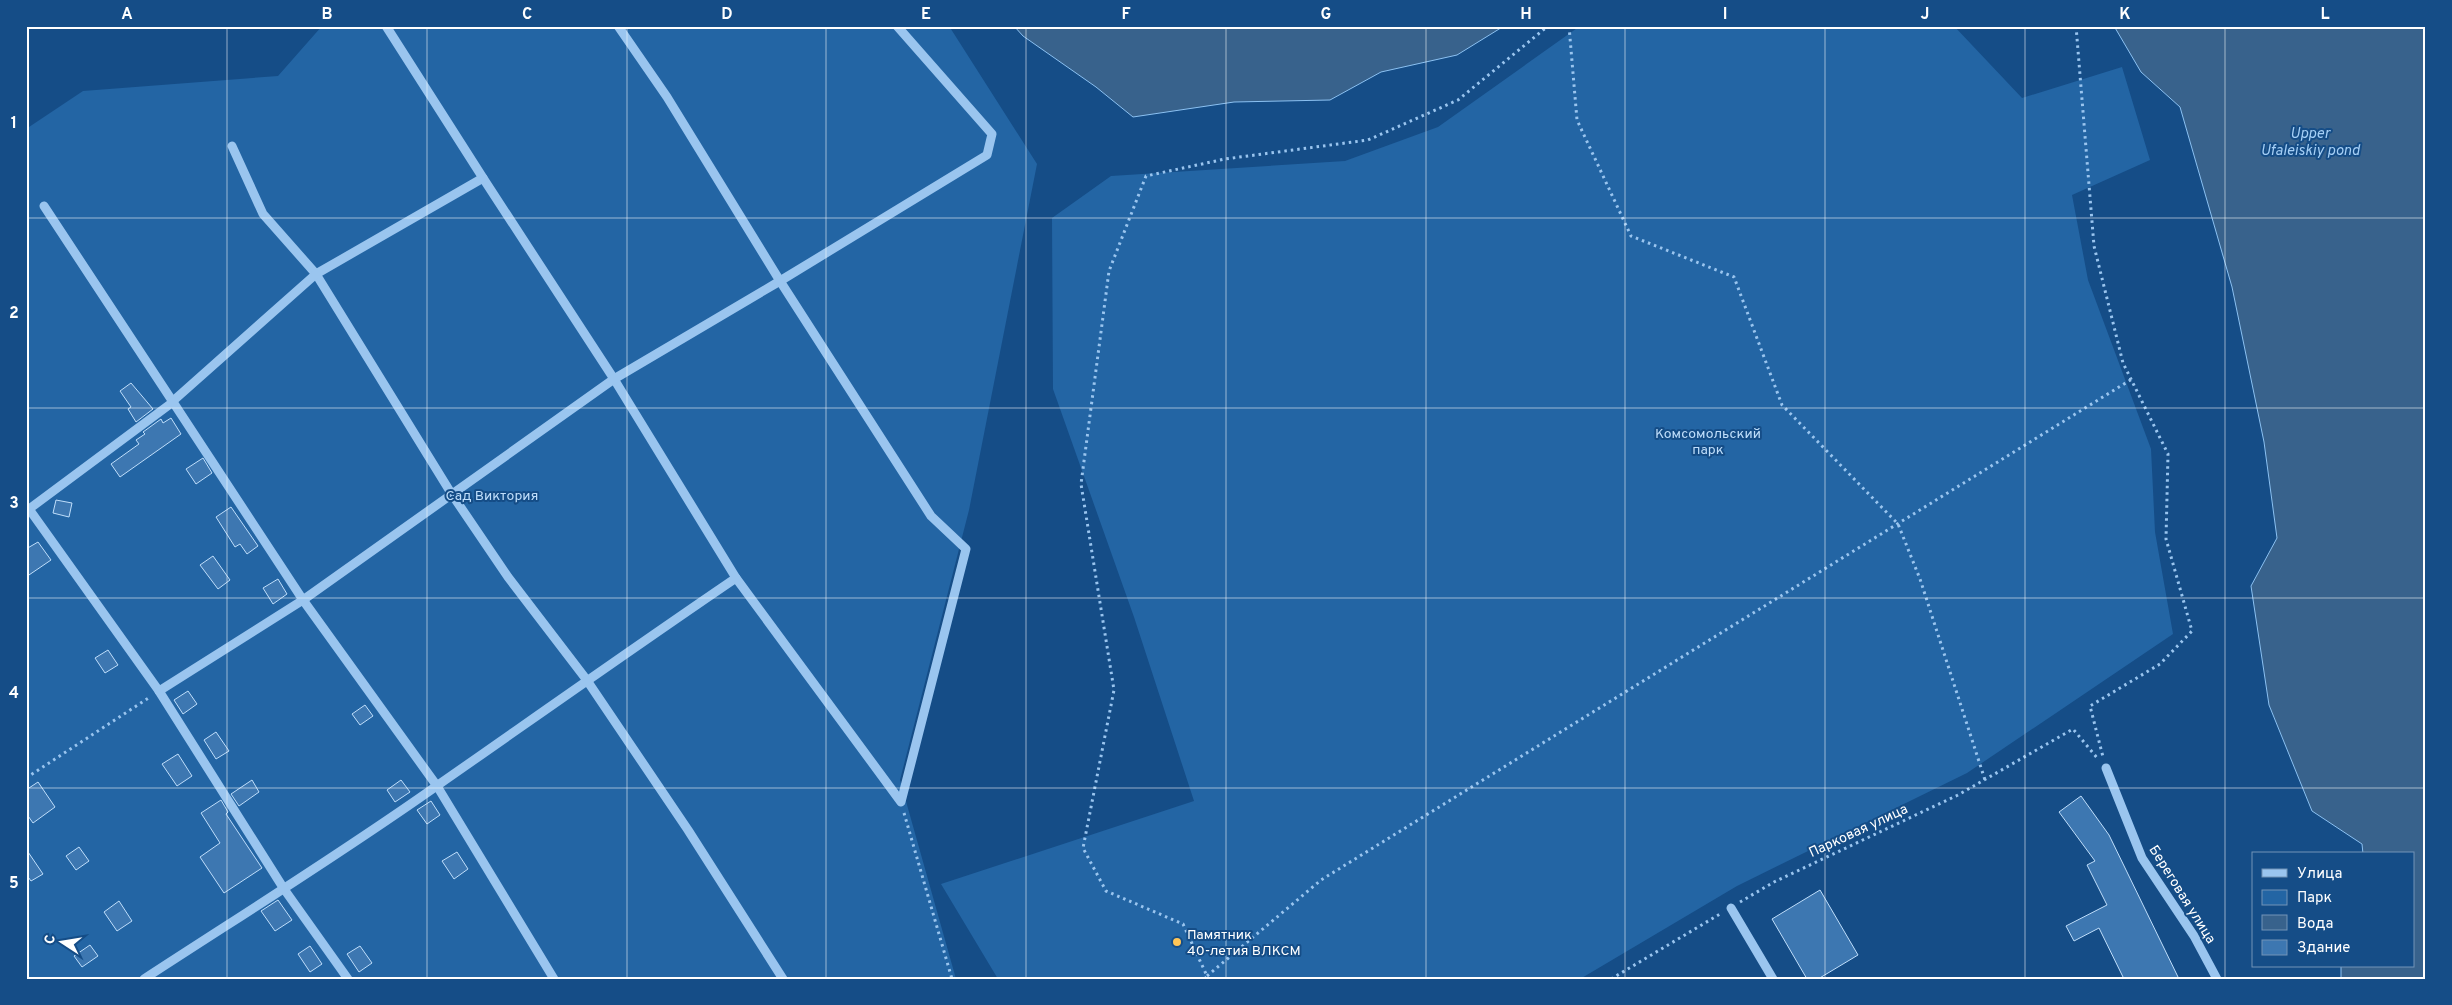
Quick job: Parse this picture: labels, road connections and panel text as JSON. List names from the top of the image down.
{
  "streets": {
    "street": ["Береговая улица"],
    "path": ["Парковая улица"]
  },
  "crossings": [
    ["Парковая улица", "Береговая улица"]
  ],
  "water": ["Upper Ufaleiskiy pond"],
  "parks": ["Комсомольский парк", "Сад Виктория"],
  "places": ["Памятник 40-летия ВЛКСМ"],
  "legend": [
    "Улица",
    "Парк",
    "Вода",
    "Здание"
  ],
  "north": "left",
  "grid": {
    "columns": [
      "A",
      "B",
      "C",
      "D",
      "E",
      "F",
      "G",
      "H",
      "I",
      "J",
      "K",
      "L"
    ],
    "rows": [
      "1",
      "2",
      "3",
      "4",
      "5"
    ]
  }
}
